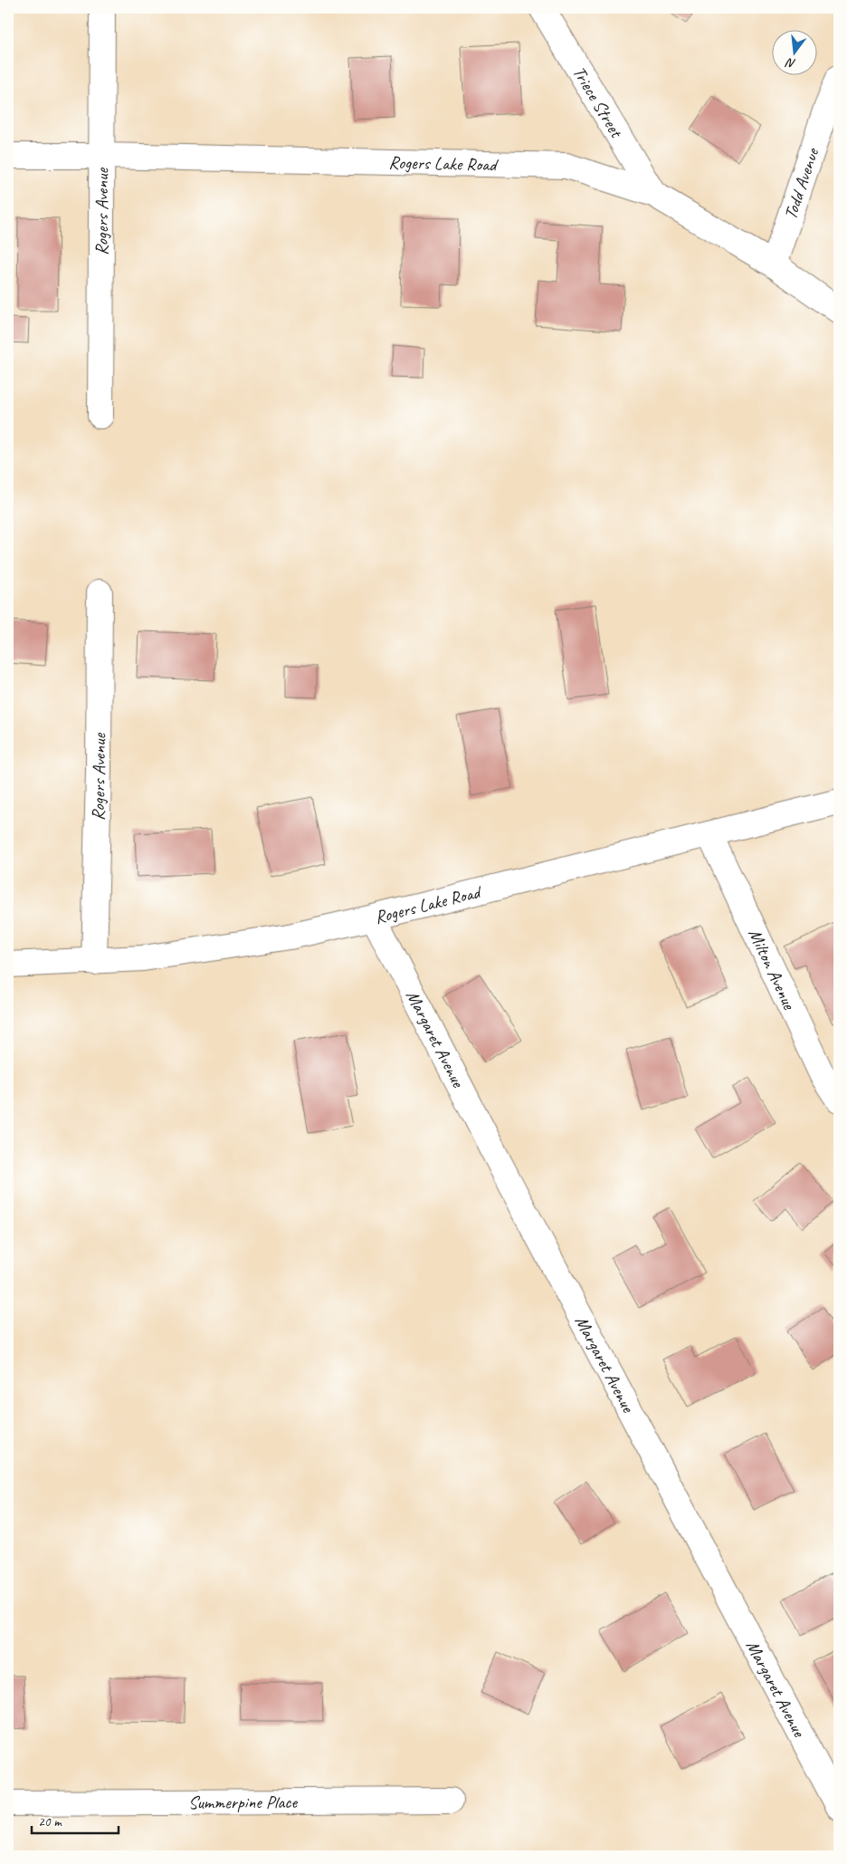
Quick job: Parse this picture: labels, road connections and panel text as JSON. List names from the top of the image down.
{
  "streets": {
    "street": [
      "Triece Street",
      "Rogers Lake Road",
      "Todd Avenue",
      "Rogers Avenue",
      "Milton Avenue",
      "Margaret Avenue",
      "Summerpine Place"
    ]
  },
  "crossings": [
    ["Triece Street", "Rogers Lake Road"],
    ["Rogers Lake Road", "Todd Avenue"],
    ["Rogers Lake Road", "Rogers Avenue"],
    ["Rogers Lake Road", "Milton Avenue"],
    ["Rogers Lake Road", "Margaret Avenue"]
  ],
  "scale_bar": "20 m",
  "north": "bottom"
}
